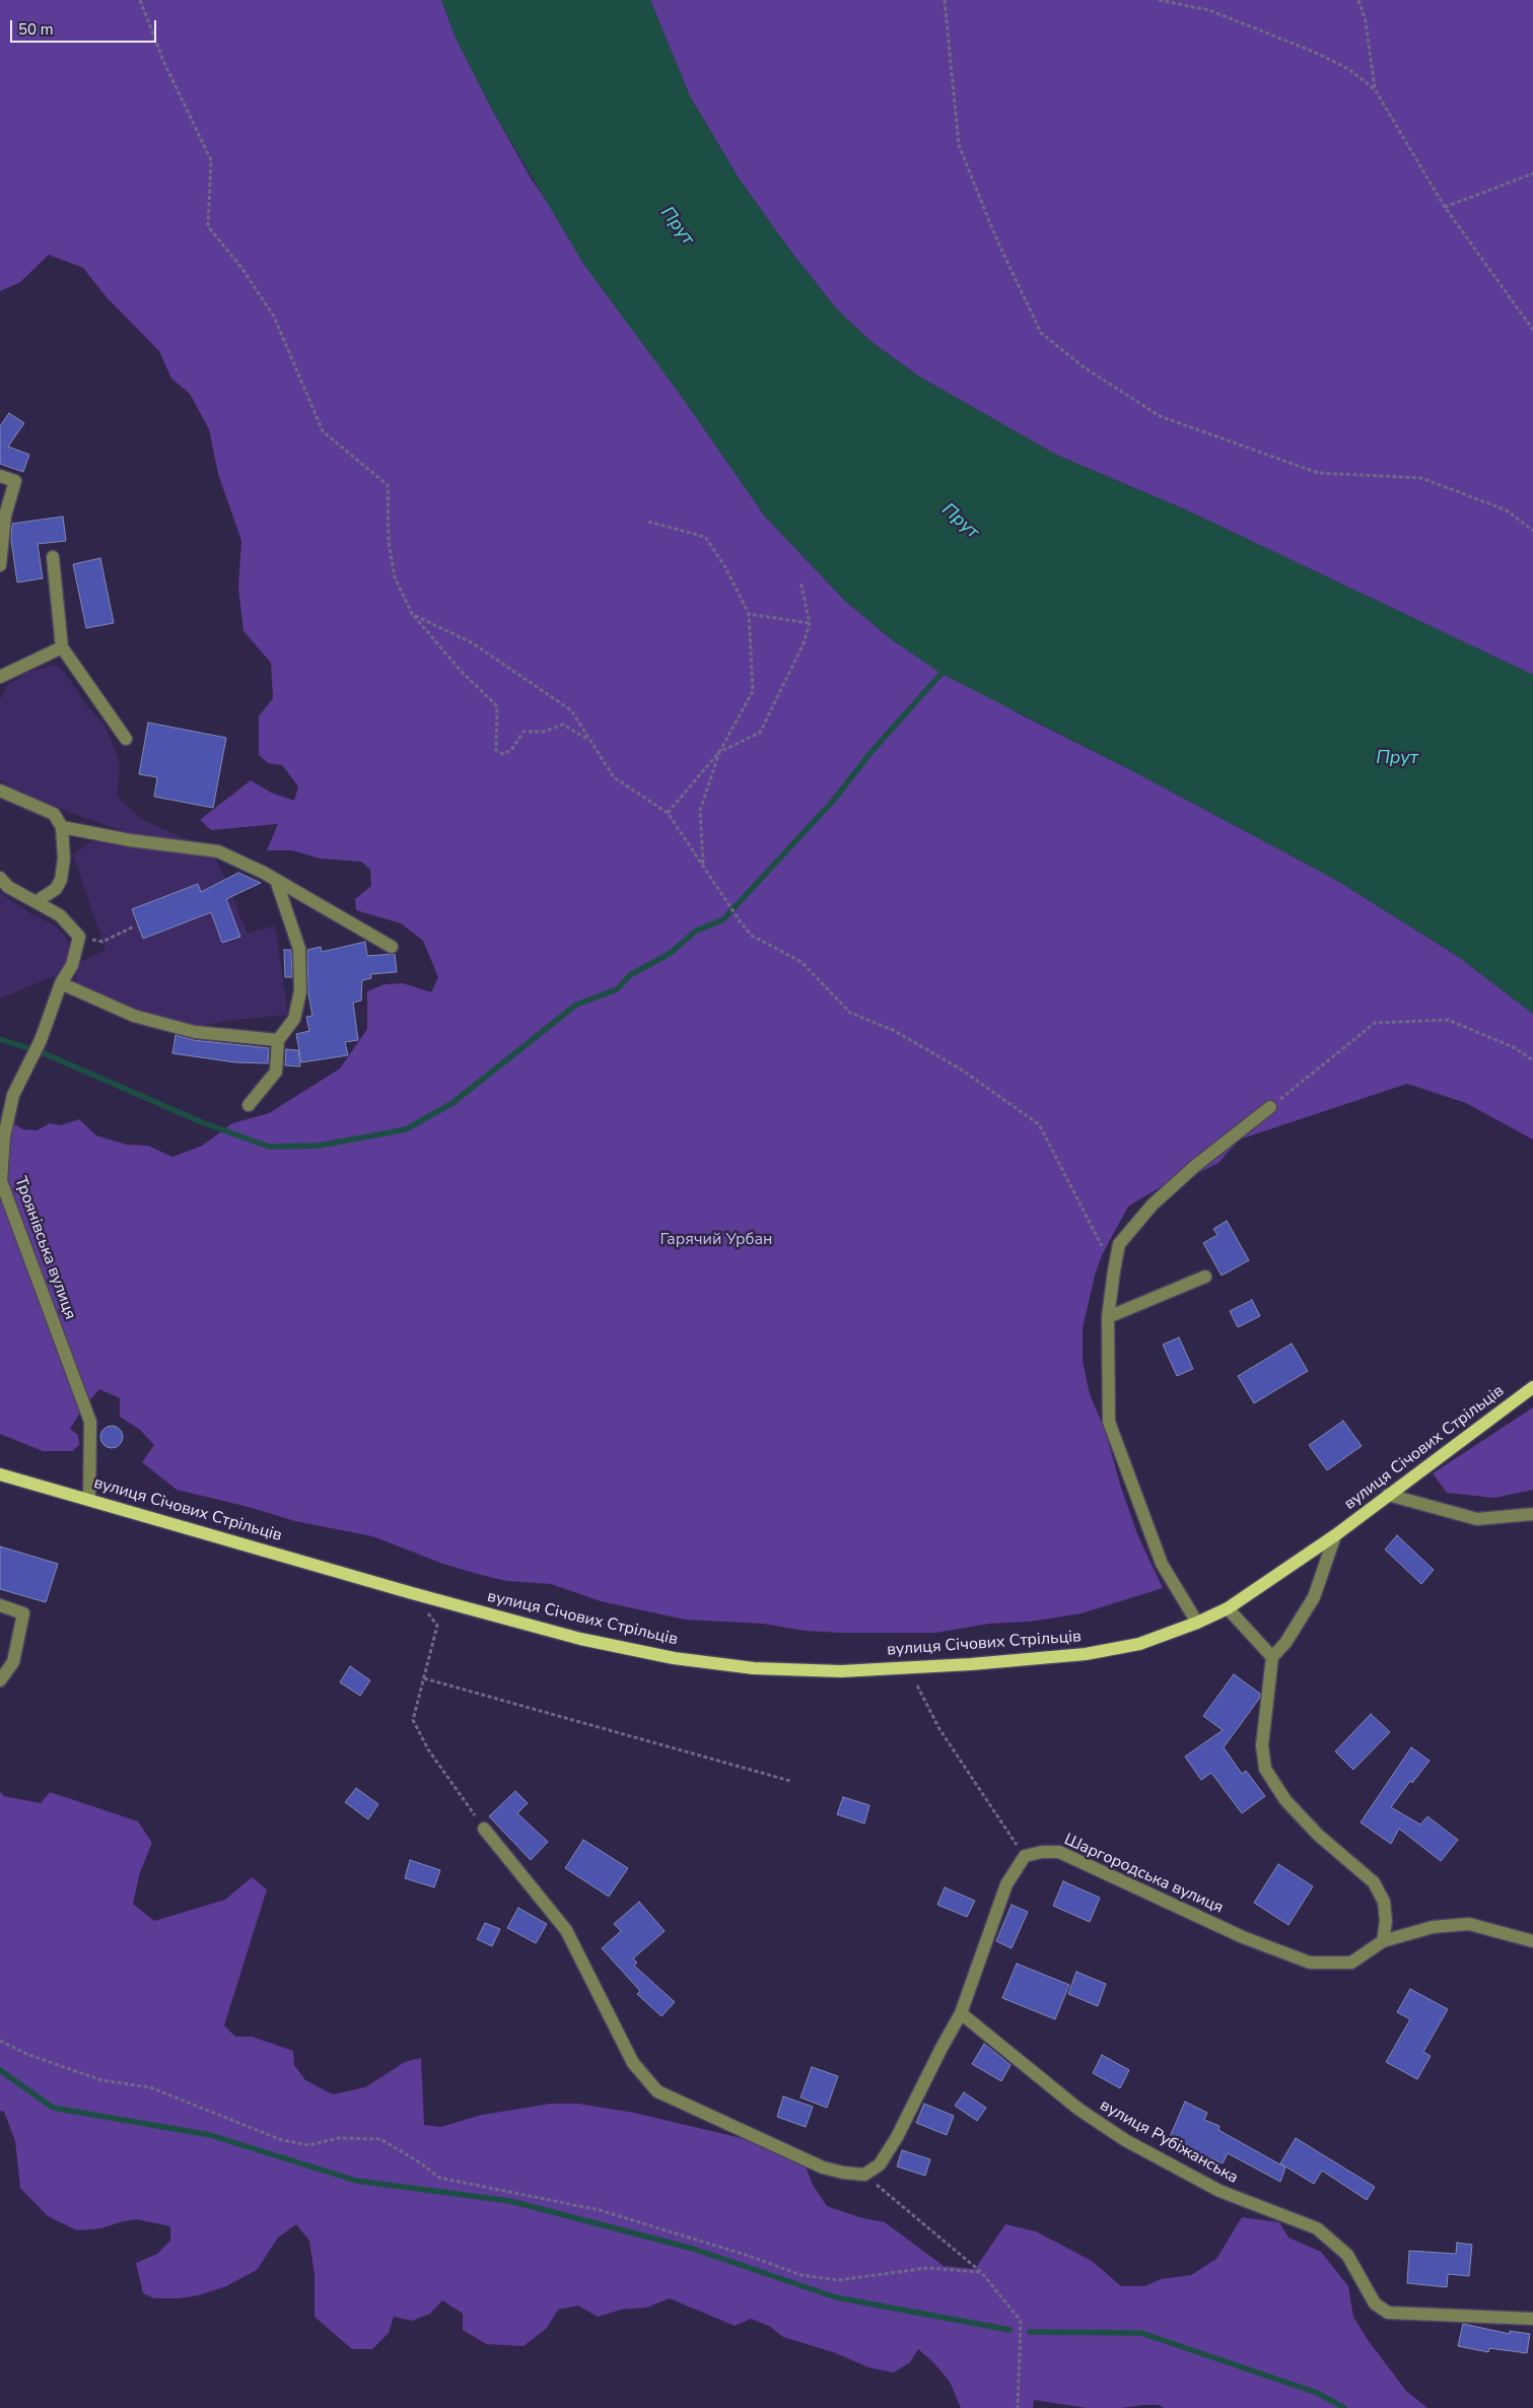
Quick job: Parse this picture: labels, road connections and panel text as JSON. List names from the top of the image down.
{
  "streets": {
    "main road": ["вулиця Січових Стрільців"],
    "street": ["Троянівська вулиця", "Шаргородська вулиця", "вулиця Рубіжанська"]
  },
  "crossings": [
    ["Троянівська вулиця", "вулиця Січових Стрільців"]
  ],
  "water": ["Прут"],
  "parks": ["Гарячий Урбан"],
  "scale_bar": "50 m"
}
